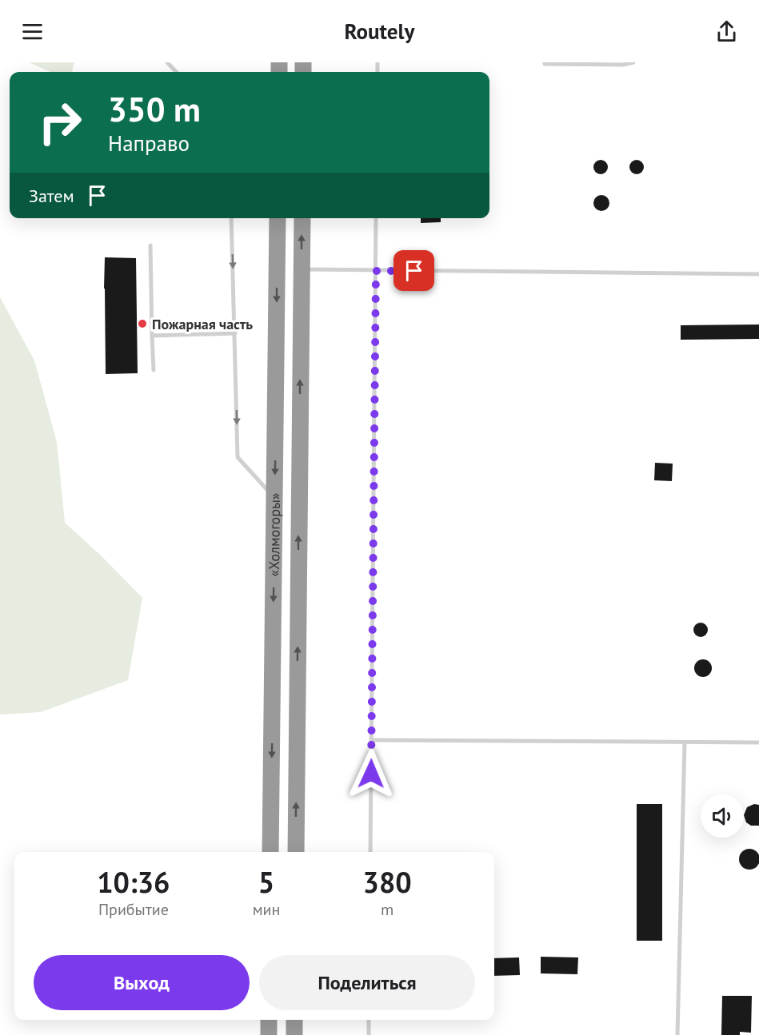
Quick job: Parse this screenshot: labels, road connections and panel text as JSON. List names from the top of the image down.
{
  "streets": {
    "highway": ["«Холмогоры»"]
  },
  "places": ["Пожарная часть"],
  "page": {
    "header": "Routely",
    "turn": ["350 m", "Направо"],
    "then": "Затем",
    "eta": [
      "10:36",
      "Прибытие",
      "5",
      "мин",
      "380",
      "m"
    ],
    "buttons": ["Выход", "Поделиться"]
  }
}
